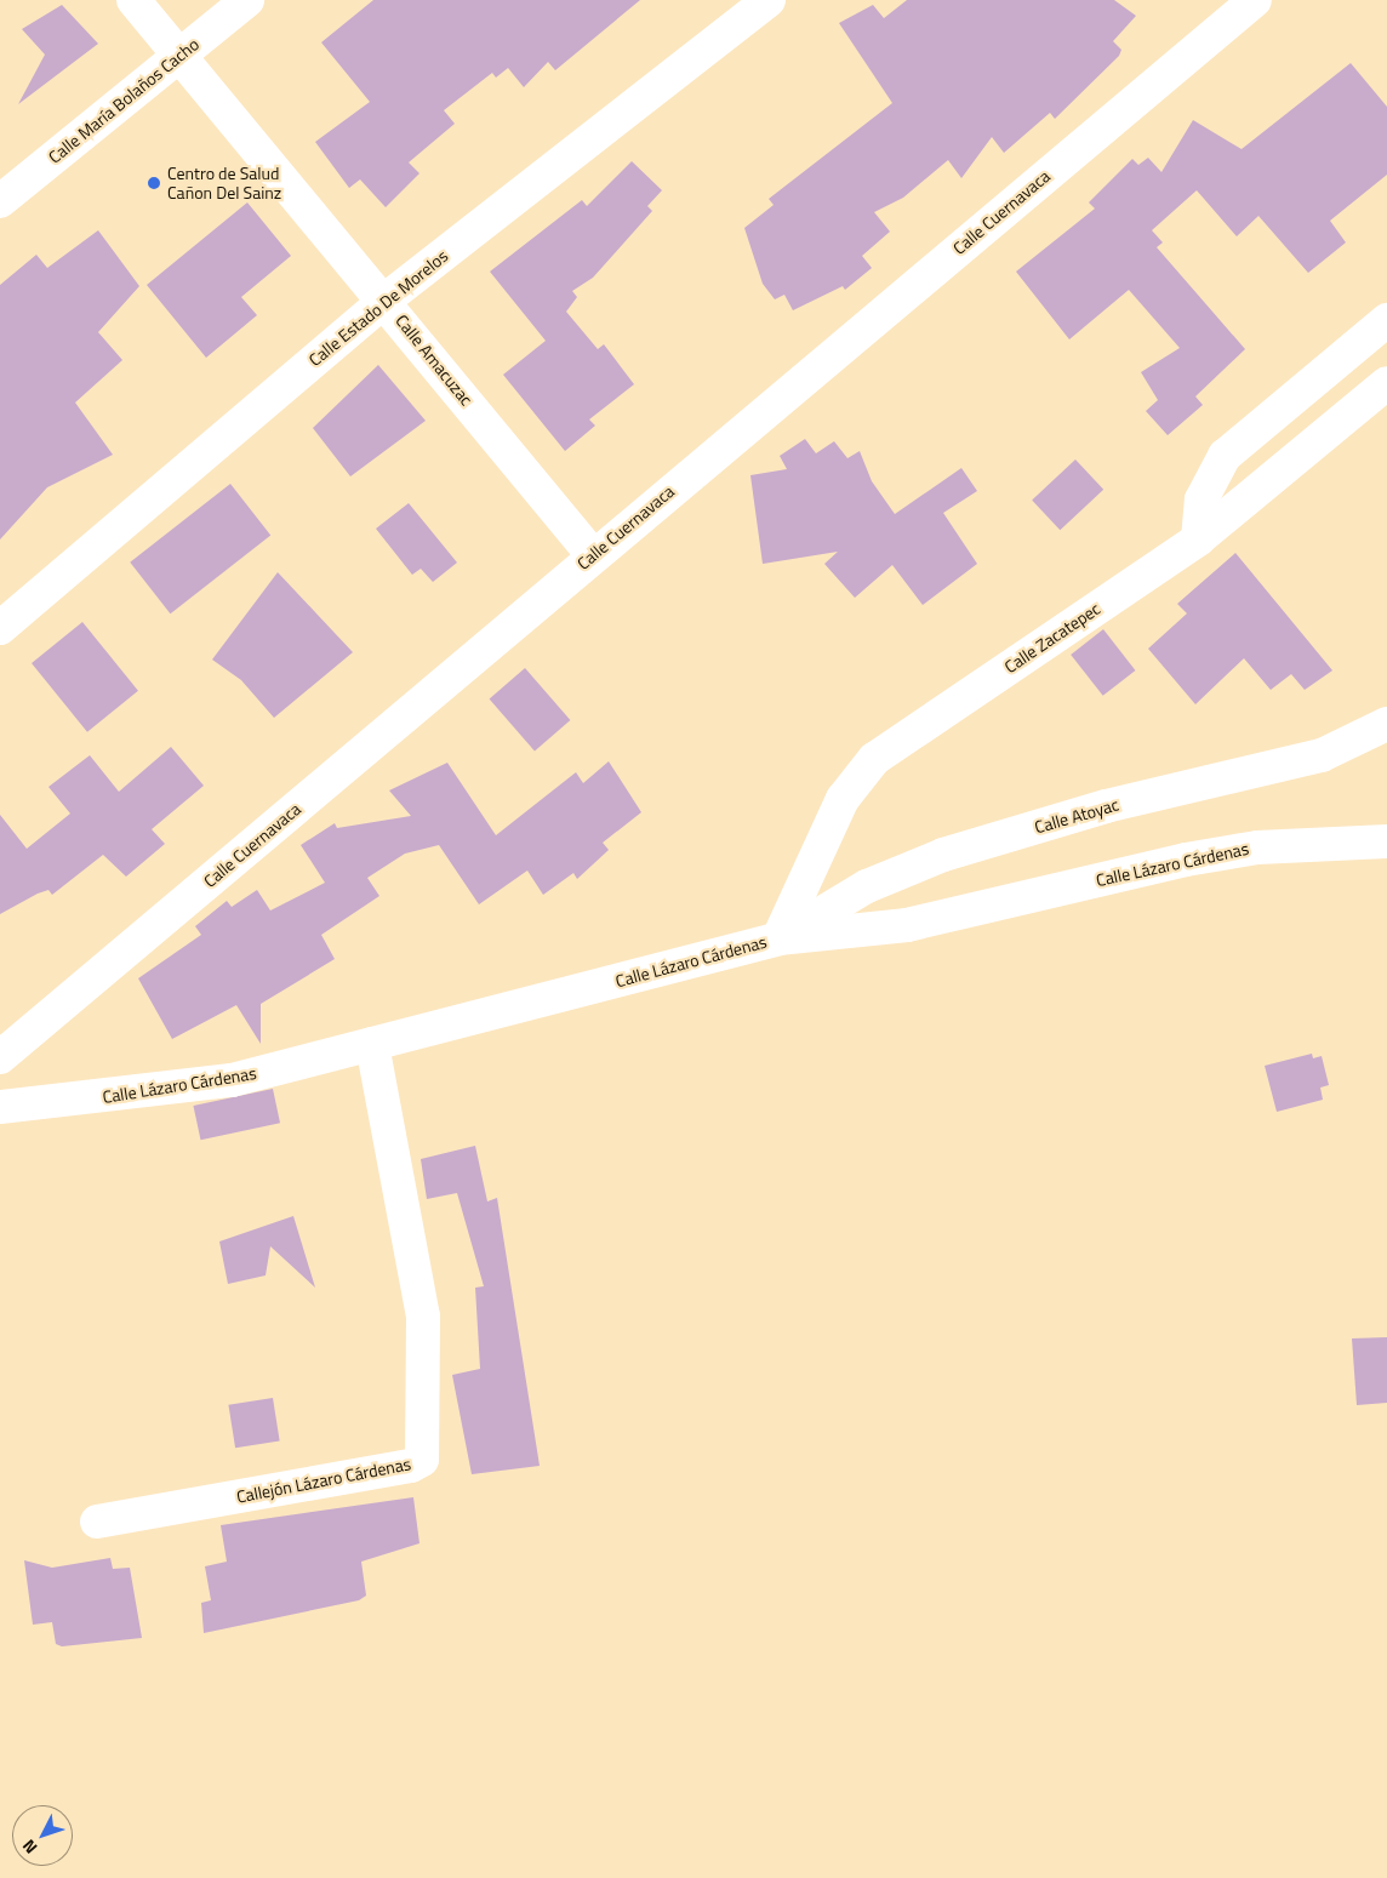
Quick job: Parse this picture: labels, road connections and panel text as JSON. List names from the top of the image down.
{
  "streets": {
    "street": [
      "Calle María Bolaños Cacho",
      "Calle Cuernavaca",
      "Calle Estado De Morelos",
      "Calle Amacuzac",
      "Calle Zacatepec",
      "Calle Atoyac",
      "Calle Lázaro Cárdenas",
      "Callejón Lázaro Cárdenas"
    ]
  },
  "crossings": [
    ["Calle María Bolaños Cacho", "Calle Amacuzac"],
    ["Calle Cuernavaca", "Calle Amacuzac"],
    ["Calle Estado De Morelos", "Calle Amacuzac"],
    ["Calle Zacatepec", "Calle Atoyac"],
    ["Calle Zacatepec", "Calle Lázaro Cárdenas"],
    ["Calle Atoyac", "Calle Lázaro Cárdenas"],
    ["Calle Lázaro Cárdenas", "Callejón Lázaro Cárdenas"]
  ],
  "places": ["Centro de Salud Cañon Del Sainz"],
  "north": "bottom left"
}
